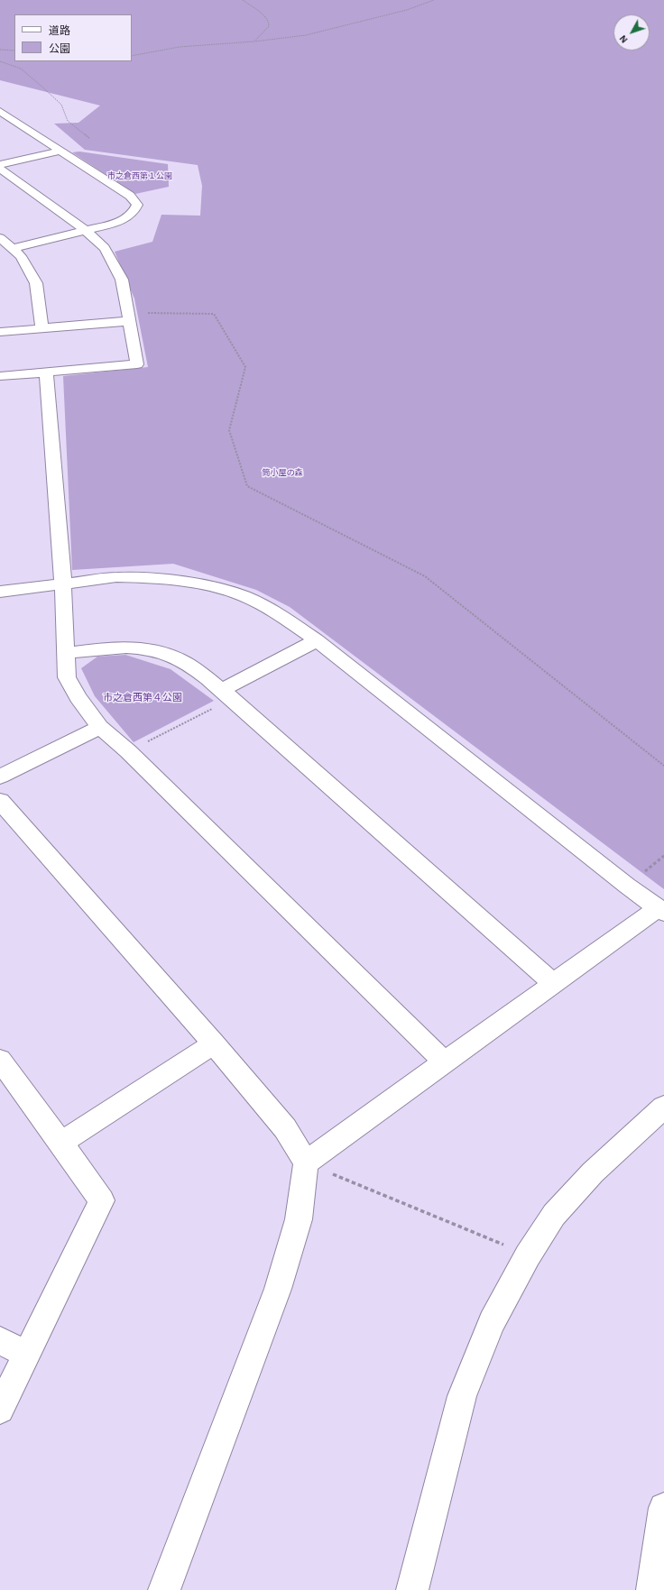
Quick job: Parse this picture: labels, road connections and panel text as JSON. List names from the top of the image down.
{
  "parks": ["市之倉西第１公園", "筒小屋の森", "市之倉西第４公園"],
  "legend": ["道路", "公園"],
  "north": "bottom left"
}
